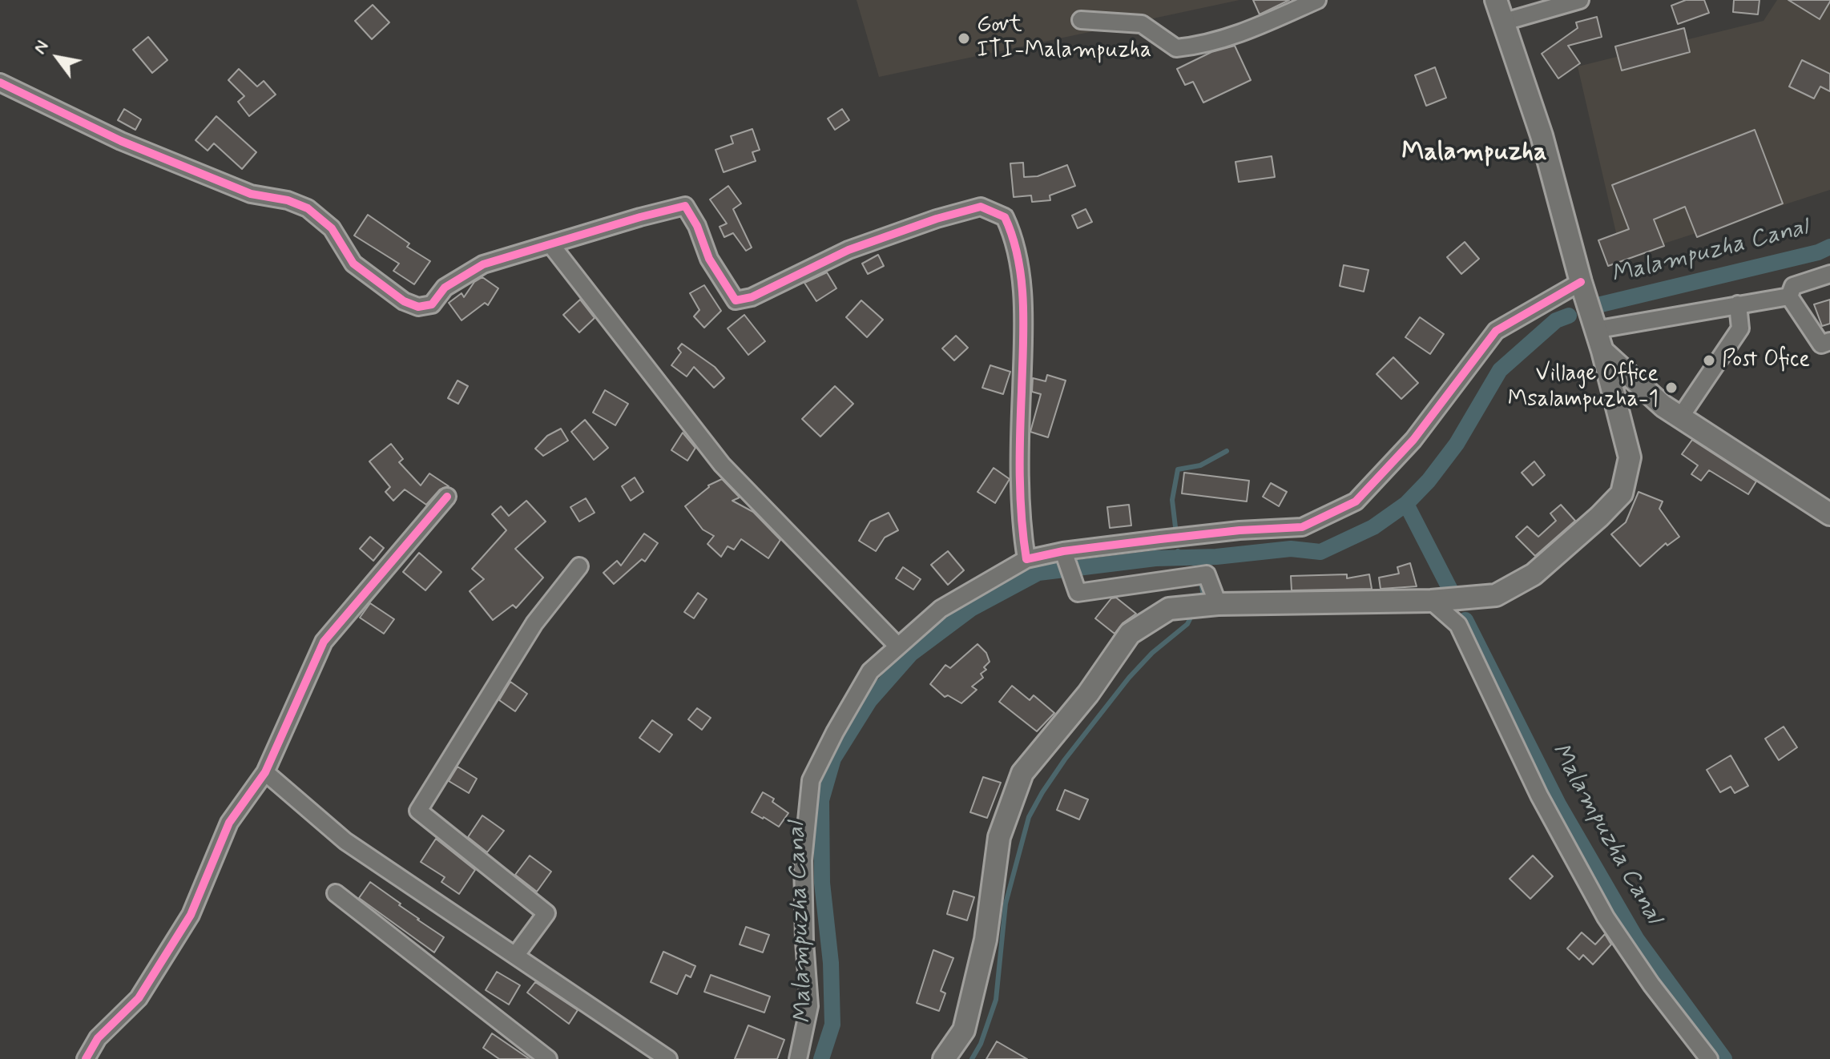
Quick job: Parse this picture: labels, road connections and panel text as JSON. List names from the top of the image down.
{
  "districts": ["Malampuzha"],
  "water": ["Malampuzha Canal"],
  "places": ["Govt ITI-Malampuzha", "Post Ofice", "Village Office Msalampuzha-1"],
  "north": "top left"
}
